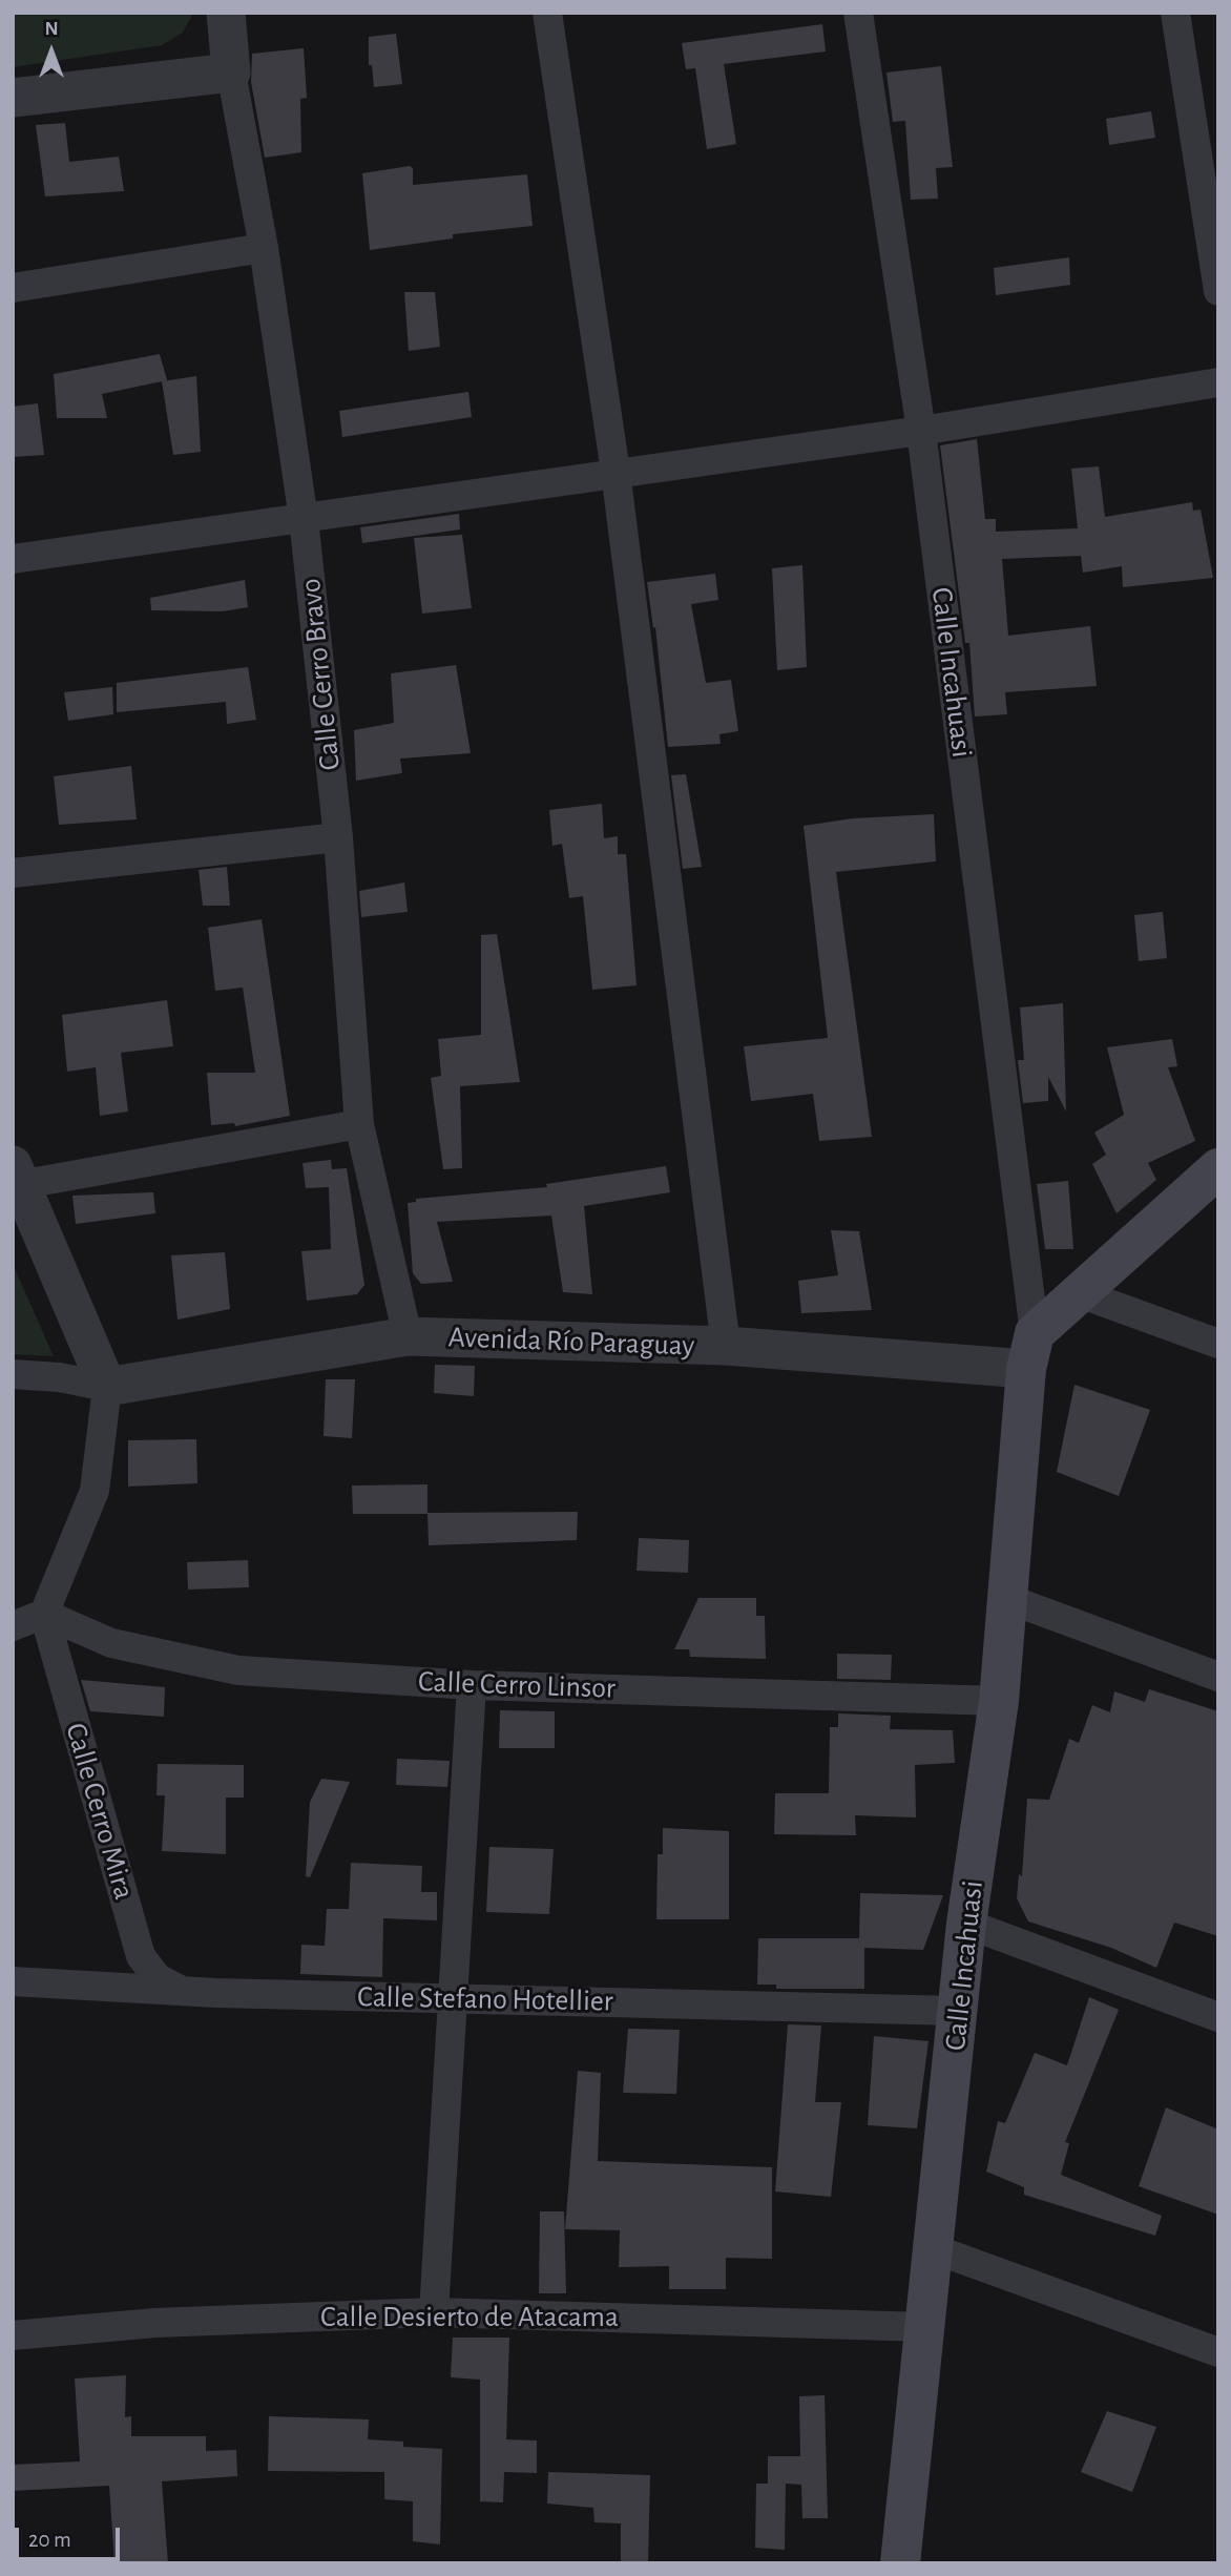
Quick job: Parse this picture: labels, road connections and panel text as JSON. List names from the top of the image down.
{
  "streets": {
    "main road": ["Calle Incahuasi"],
    "street": [
      "Calle Cerro Bravo",
      "Avenida Río Paraguay",
      "Calle Cerro Linsor",
      "Calle Cerro Mira",
      "Calle Stefano Hotellier",
      "Calle Desierto de Atacama"
    ]
  },
  "crossings": [
    ["Calle Incahuasi", "Avenida Río Paraguay"],
    ["Calle Incahuasi", "Calle Cerro Linsor"],
    ["Calle Incahuasi", "Calle Stefano Hotellier"],
    ["Calle Incahuasi", "Calle Desierto de Atacama"],
    ["Calle Cerro Bravo", "Avenida Río Paraguay"],
    ["Calle Cerro Linsor", "Calle Cerro Mira"],
    ["Calle Cerro Mira", "Calle Stefano Hotellier"]
  ],
  "scale_bar": "20 m",
  "north": "top"
}
